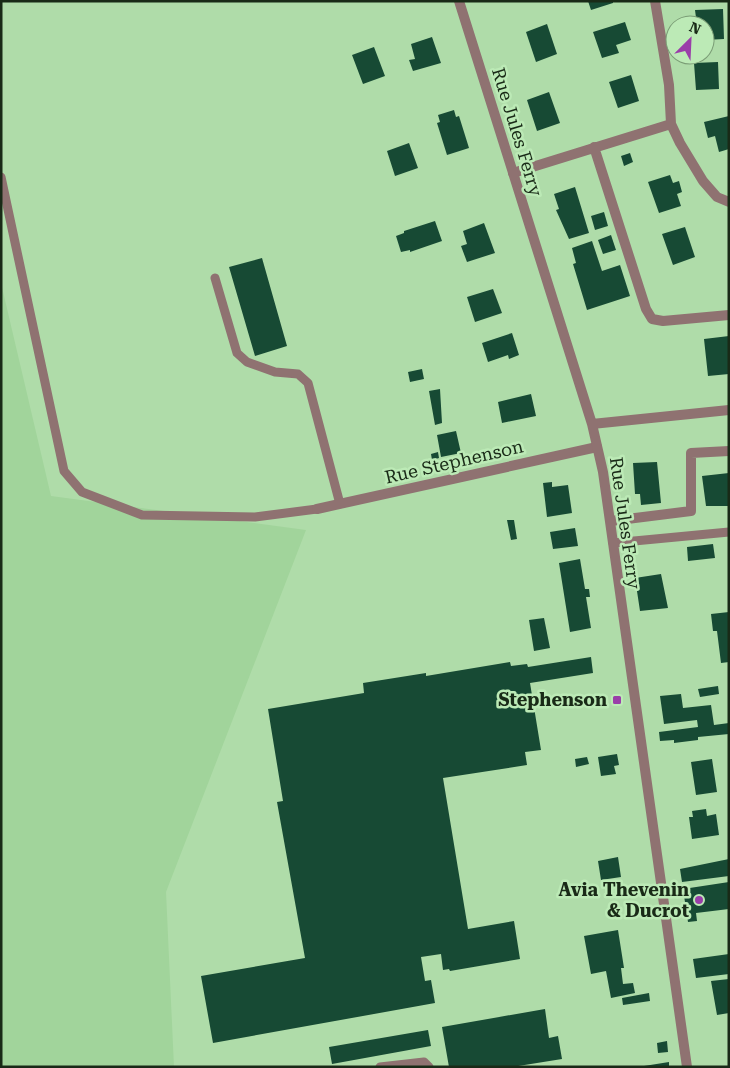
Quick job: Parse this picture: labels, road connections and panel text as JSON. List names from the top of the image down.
{
  "streets": {
    "street": ["Rue Jules Ferry", "Rue Stephenson"]
  },
  "crossings": [
    ["Rue Jules Ferry", "Rue Stephenson"]
  ],
  "places": {
    "transit": ["Stephenson"],
    "other": ["Avia Thevenin & Ducrot"]
  },
  "north": "top right"
}
